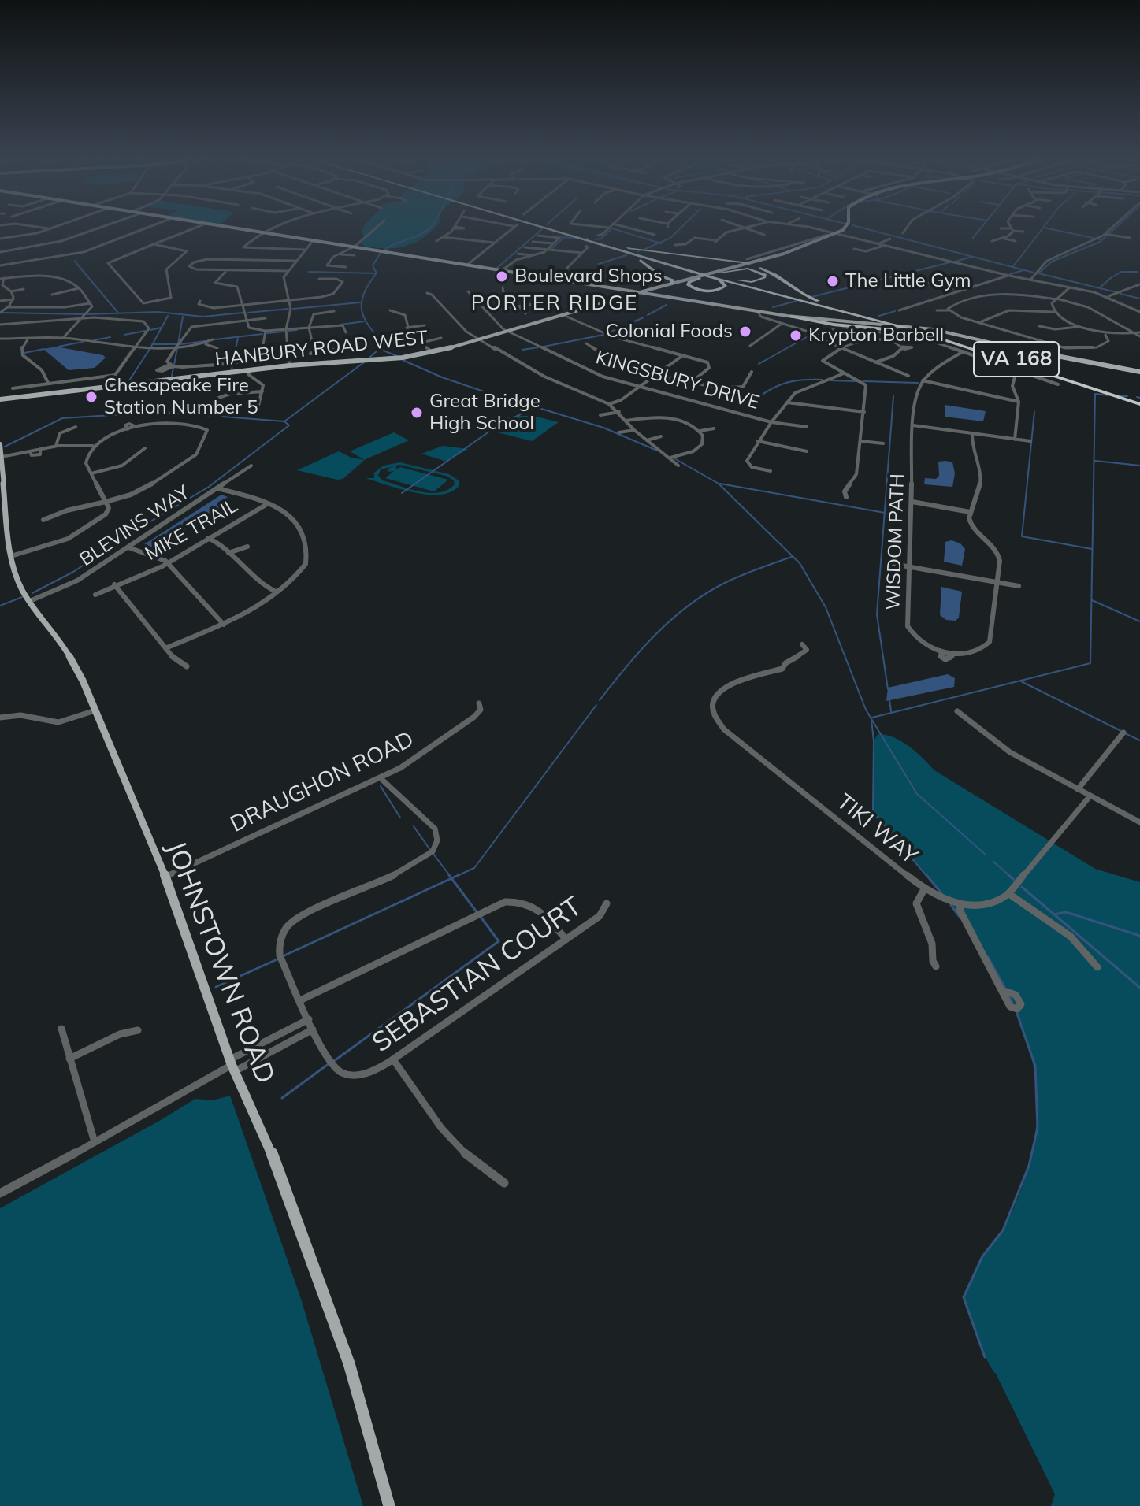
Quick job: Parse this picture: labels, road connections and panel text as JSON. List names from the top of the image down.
{
  "streets": {
    "highway": ["VA 168"],
    "main road": ["HANBURY ROAD WEST", "JOHNSTOWN ROAD"],
    "street": [
      "KINGSBURY DRIVE",
      "BLEVINS WAY",
      "MIKE TRAIL",
      "WISDOM PATH",
      "DRAUGHON ROAD",
      "TIKI WAY",
      "SEBASTIAN COURT"
    ]
  },
  "crossings": [
    ["HANBURY ROAD WEST", "KINGSBURY DRIVE"],
    ["BLEVINS WAY", "JOHNSTOWN ROAD"],
    ["DRAUGHON ROAD", "JOHNSTOWN ROAD"],
    ["DRAUGHON ROAD", "SEBASTIAN COURT"]
  ],
  "districts": ["PORTER RIDGE"],
  "places": [
    "Boulevard Shops",
    "The Little Gym",
    "Colonial Foods",
    "Krypton Barbell",
    "Chesapeake Fire Station Number 5",
    "Great Bridge High School"
  ]
}
